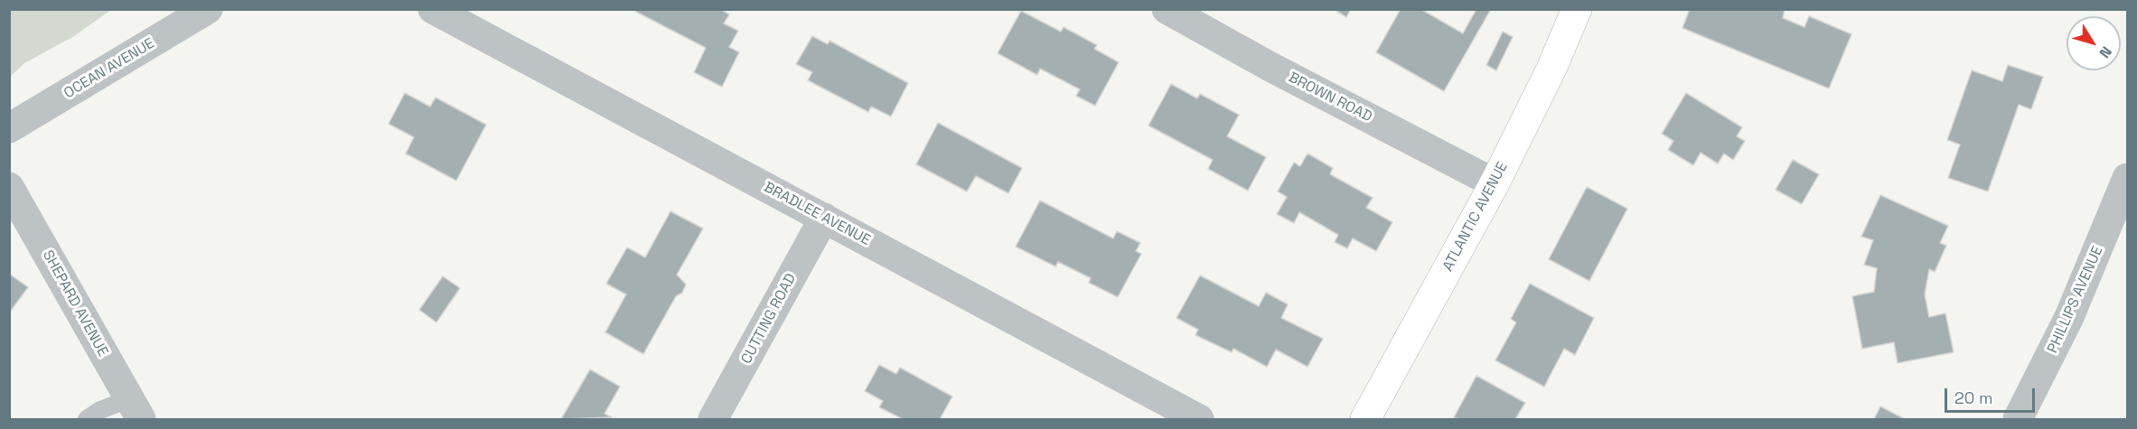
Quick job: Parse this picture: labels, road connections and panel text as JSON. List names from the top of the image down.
{
  "streets": {
    "main road": ["ATLANTIC AVENUE"],
    "street": [
      "OCEAN AVENUE",
      "BROWN ROAD",
      "BRADLEE AVENUE",
      "PHILLIPS AVENUE",
      "SHEPARD AVENUE",
      "CUTTING ROAD"
    ]
  },
  "crossings": [
    ["BROWN ROAD", "ATLANTIC AVENUE"],
    ["BRADLEE AVENUE", "CUTTING ROAD"]
  ],
  "scale_bar": "20 m",
  "north": "bottom right"
}
